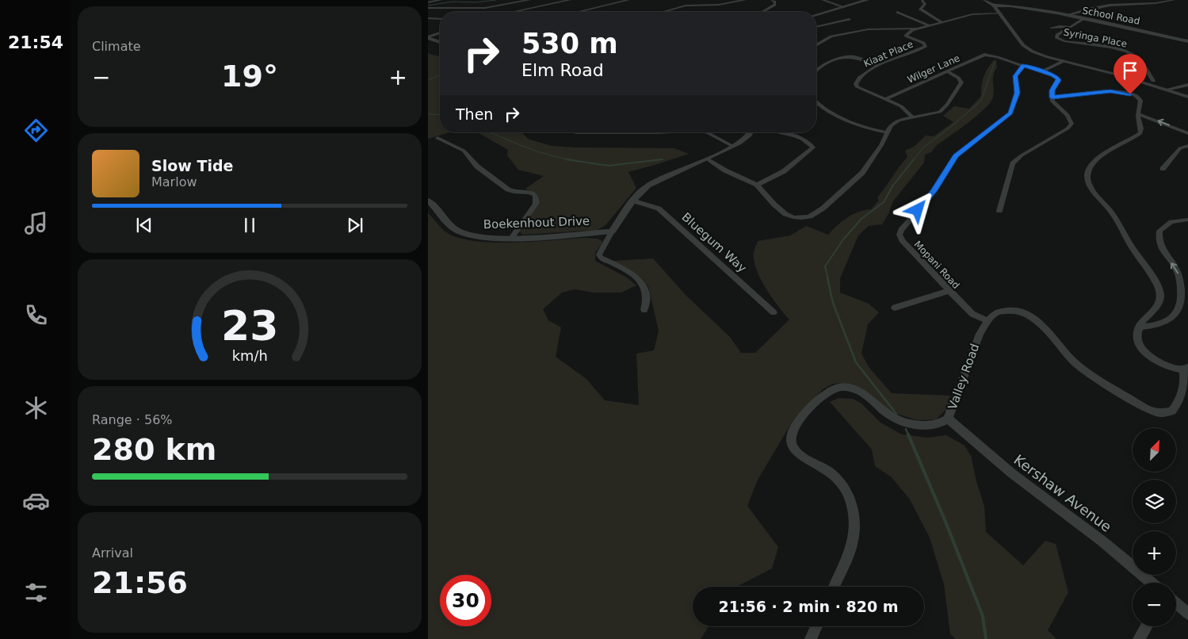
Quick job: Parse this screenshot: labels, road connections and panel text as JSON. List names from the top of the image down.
{
  "streets": {
    "street": [
      "School Road",
      "Syringa Place",
      "Kiaat Place",
      "Wilger Lane",
      "Boekenhout Drive",
      "Bluegum Way",
      "Mopani Road",
      "Valley Road",
      "Kershaw Avenue"
    ]
  },
  "crossings": [
    ["School Road", "Syringa Place"],
    ["Kiaat Place", "Wilger Lane"],
    ["Wilger Lane", "Mopani Road"],
    ["Mopani Road", "Valley Road"],
    ["Valley Road", "Kershaw Avenue"]
  ],
  "north": "top right",
  "page": {
    "tabs": "21:54",
    "tile": [
      "Climate",
      ["Range · 56%", "280 km"],
      ["Arrival", "21:56"]
    ],
    "turn": ["530 m", "Elm Road"],
    "heat": ["−", "19°", "+"],
    "then": "Then",
    "song": ["Slow Tide", "Marlow"],
    "map_buttons": ["+", "−"],
    "limit": "30",
    "trip": "21:56 · 2 min · 820 m",
    "gauge": ["23", "km/h"]
  }
}
